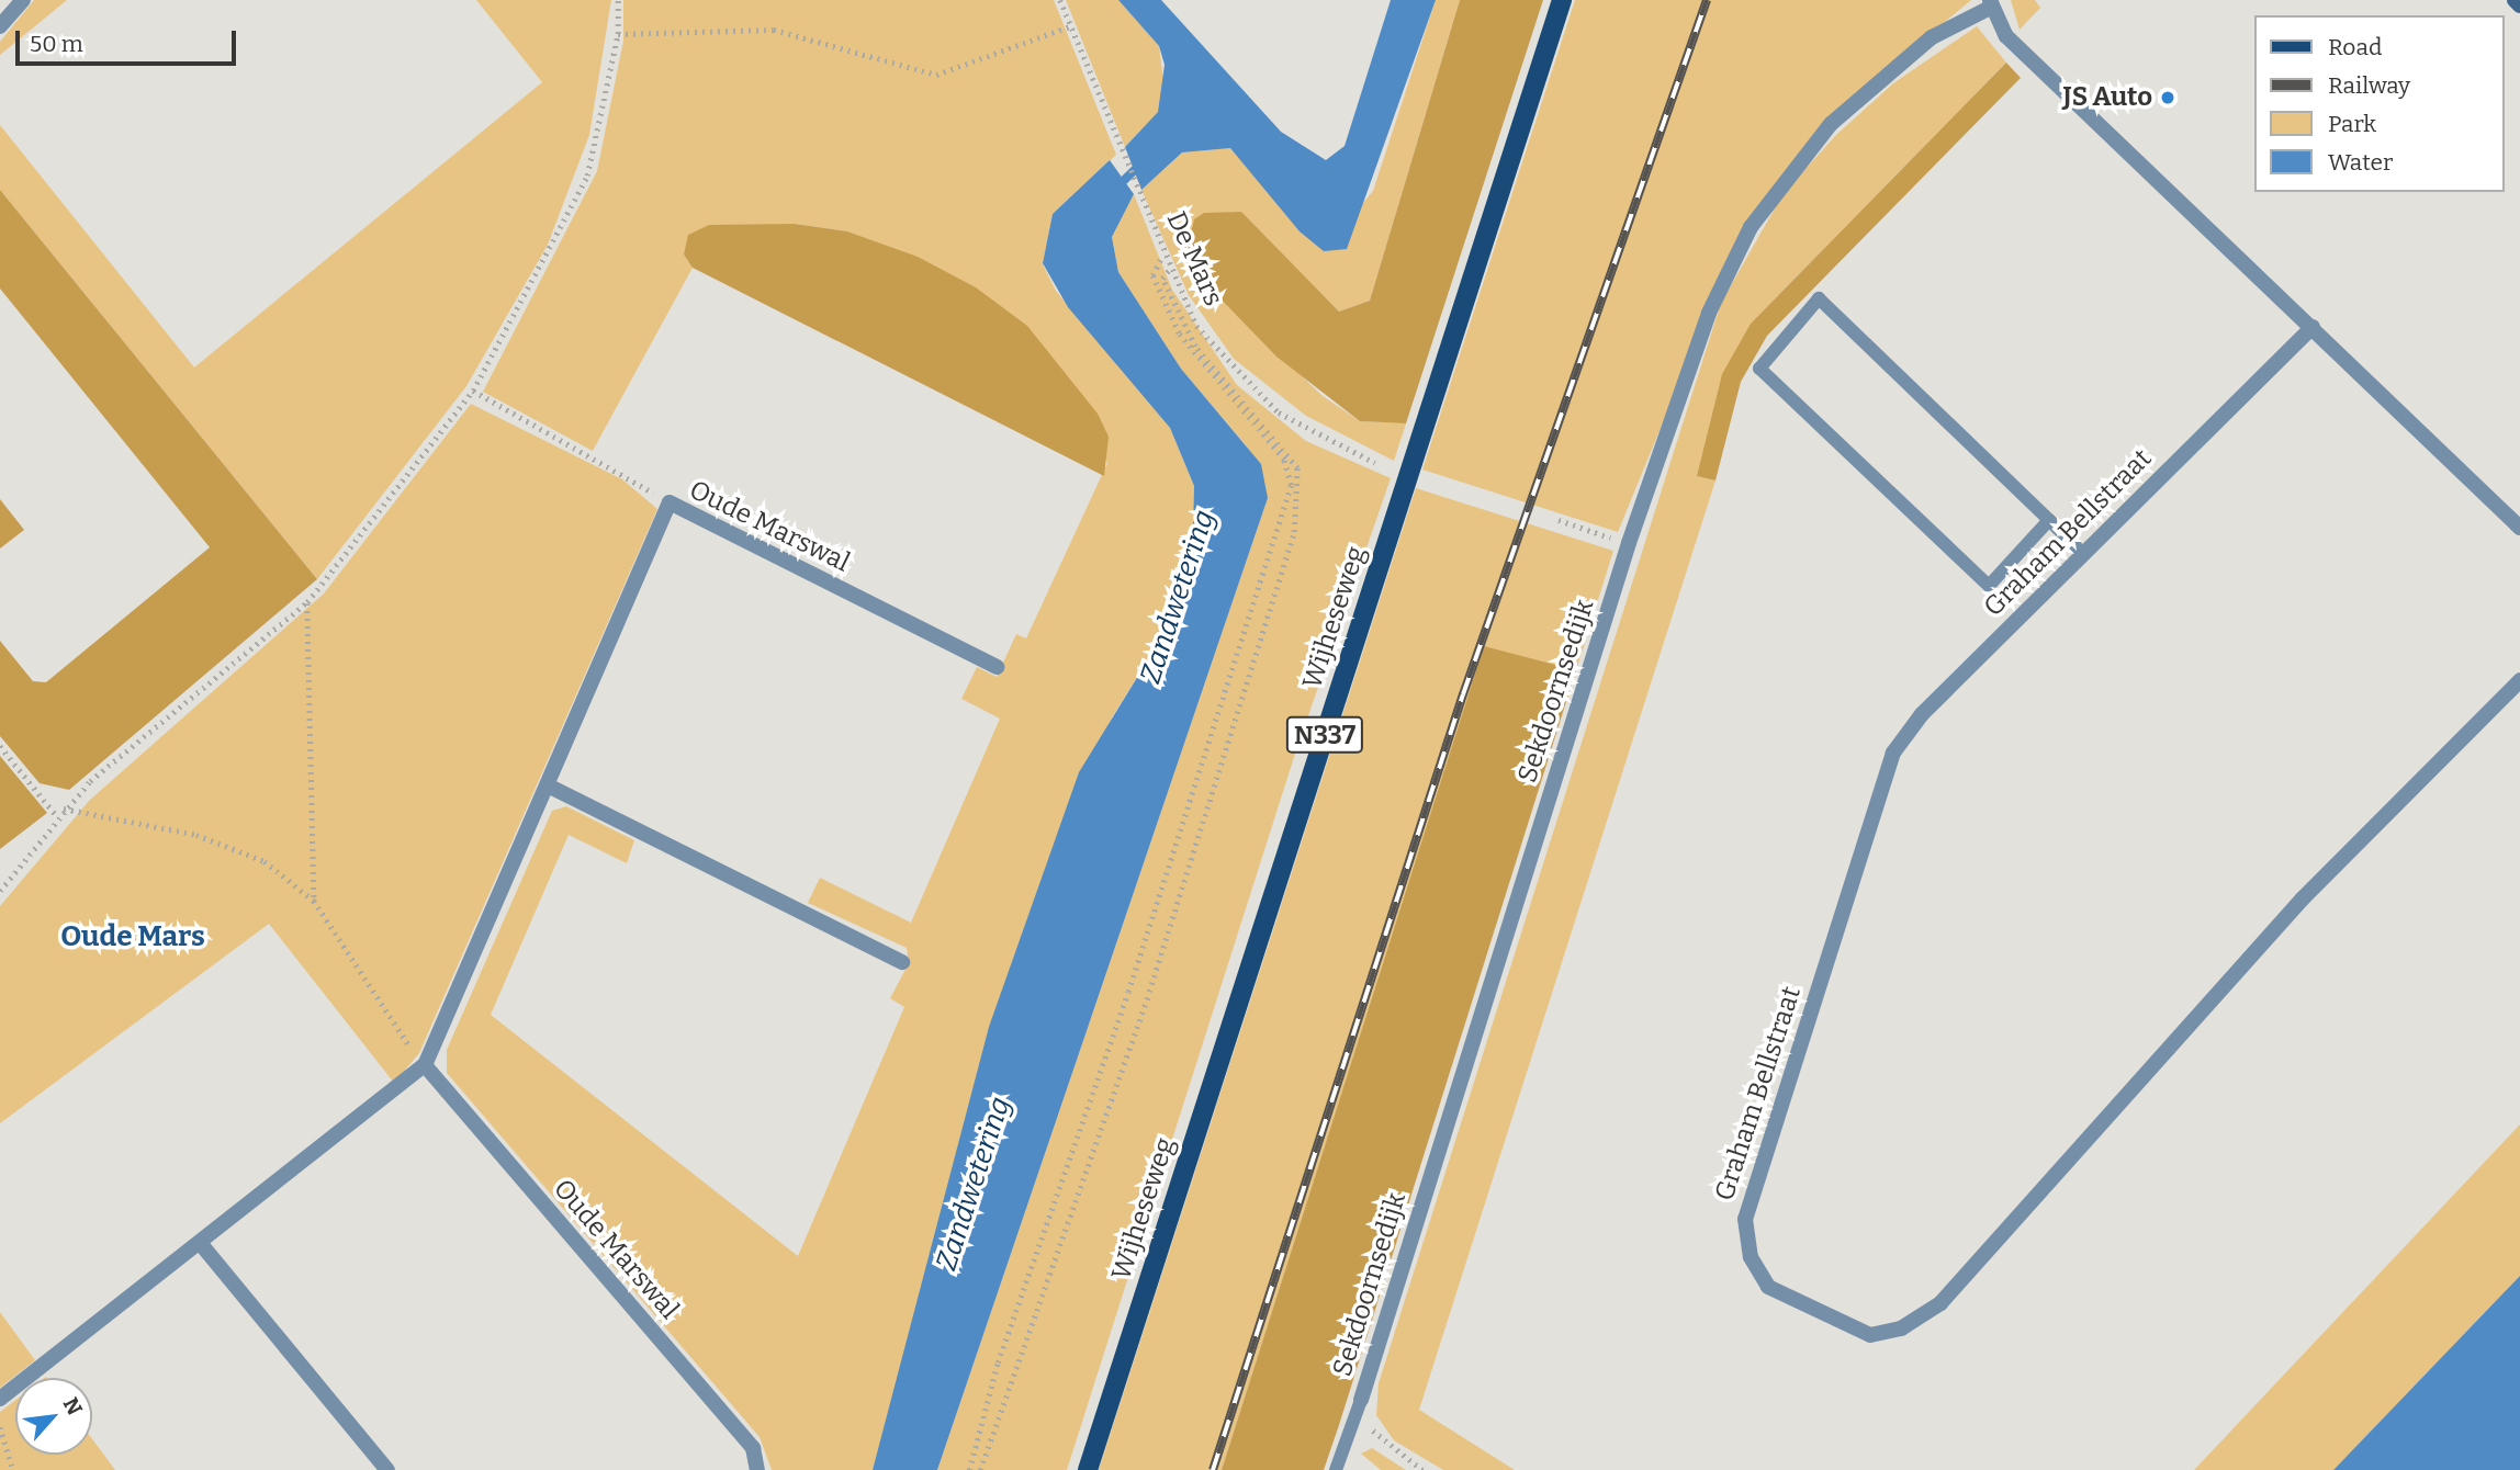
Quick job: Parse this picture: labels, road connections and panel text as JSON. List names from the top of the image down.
{
  "streets": {
    "main road": ["Wijheseweg", "N337"],
    "street": ["Oude Marswal", "Graham Bellstraat", "Sekdoornsedijk"],
    "path": ["De Mars"]
  },
  "districts": ["Oude Mars"],
  "water": ["Zandwetering"],
  "places": ["JS Auto"],
  "legend": [
    "Road",
    "Railway",
    "Park",
    "Water"
  ],
  "scale_bar": "50 m",
  "north": "top right"
}
